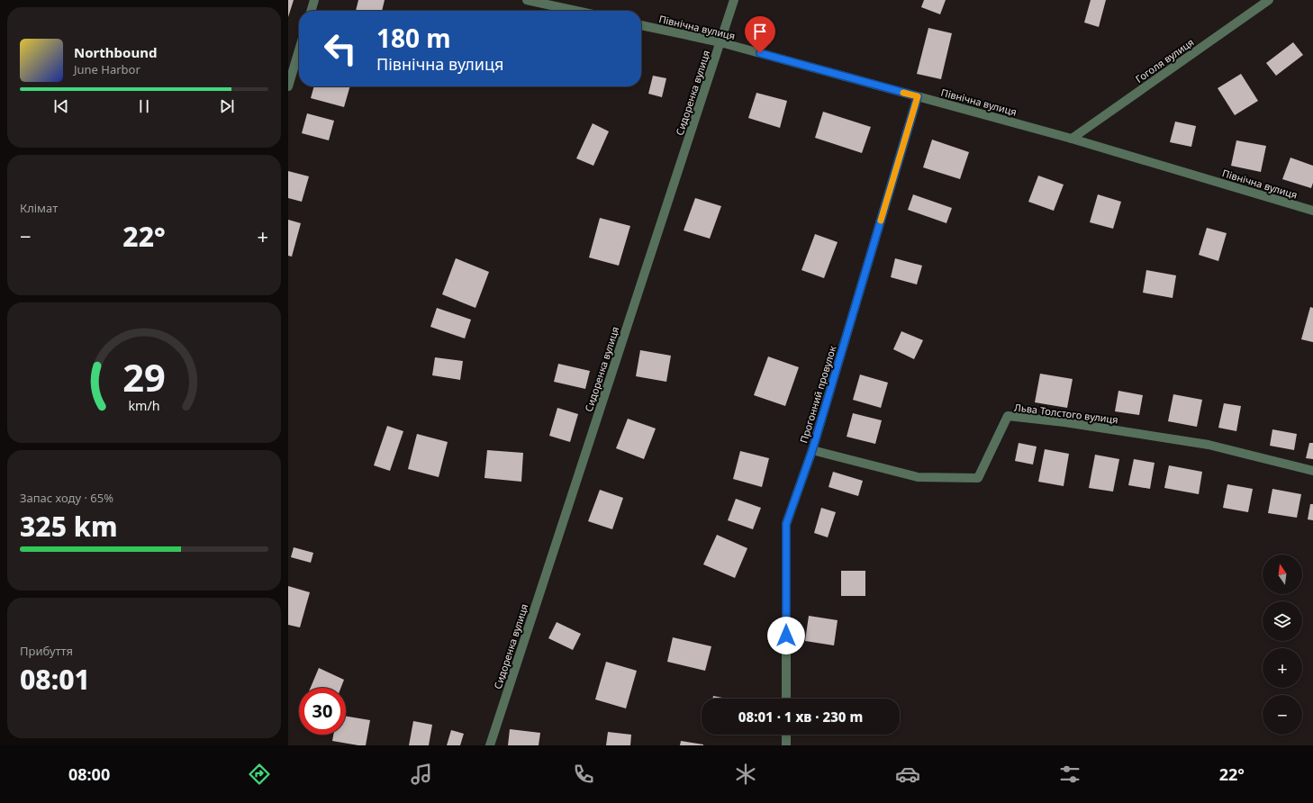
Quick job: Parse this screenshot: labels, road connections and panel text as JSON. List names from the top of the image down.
{
  "streets": {
    "street": [
      "Північна вулиця",
      "Гоголя вулиця",
      "Сидоренка вулиця",
      "Прогонний провулок",
      "Льва Толстого вулиця"
    ]
  },
  "crossings": [
    ["Північна вулиця", "Гоголя вулиця"],
    ["Північна вулиця", "Сидоренка вулиця"],
    ["Північна вулиця", "Прогонний провулок"],
    ["Прогонний провулок", "Льва Толстого вулиця"]
  ],
  "north": "top",
  "page": {
    "turn": ["180 m", "Північна вулиця"],
    "song": ["Northbound", "June Harbor"],
    "tile": [
      "Клімат",
      ["Запас ходу · 65%", "325 km"],
      ["Прибуття", "08:01"]
    ],
    "heat": ["−", "22°", "+"],
    "map_buttons": ["+", "−"],
    "limit": "30",
    "trip": "08:01 · 1 хв · 230 m",
    "tabs": ["08:00", "22°"],
    "gauge": ["29", "km/h"]
  }
}
